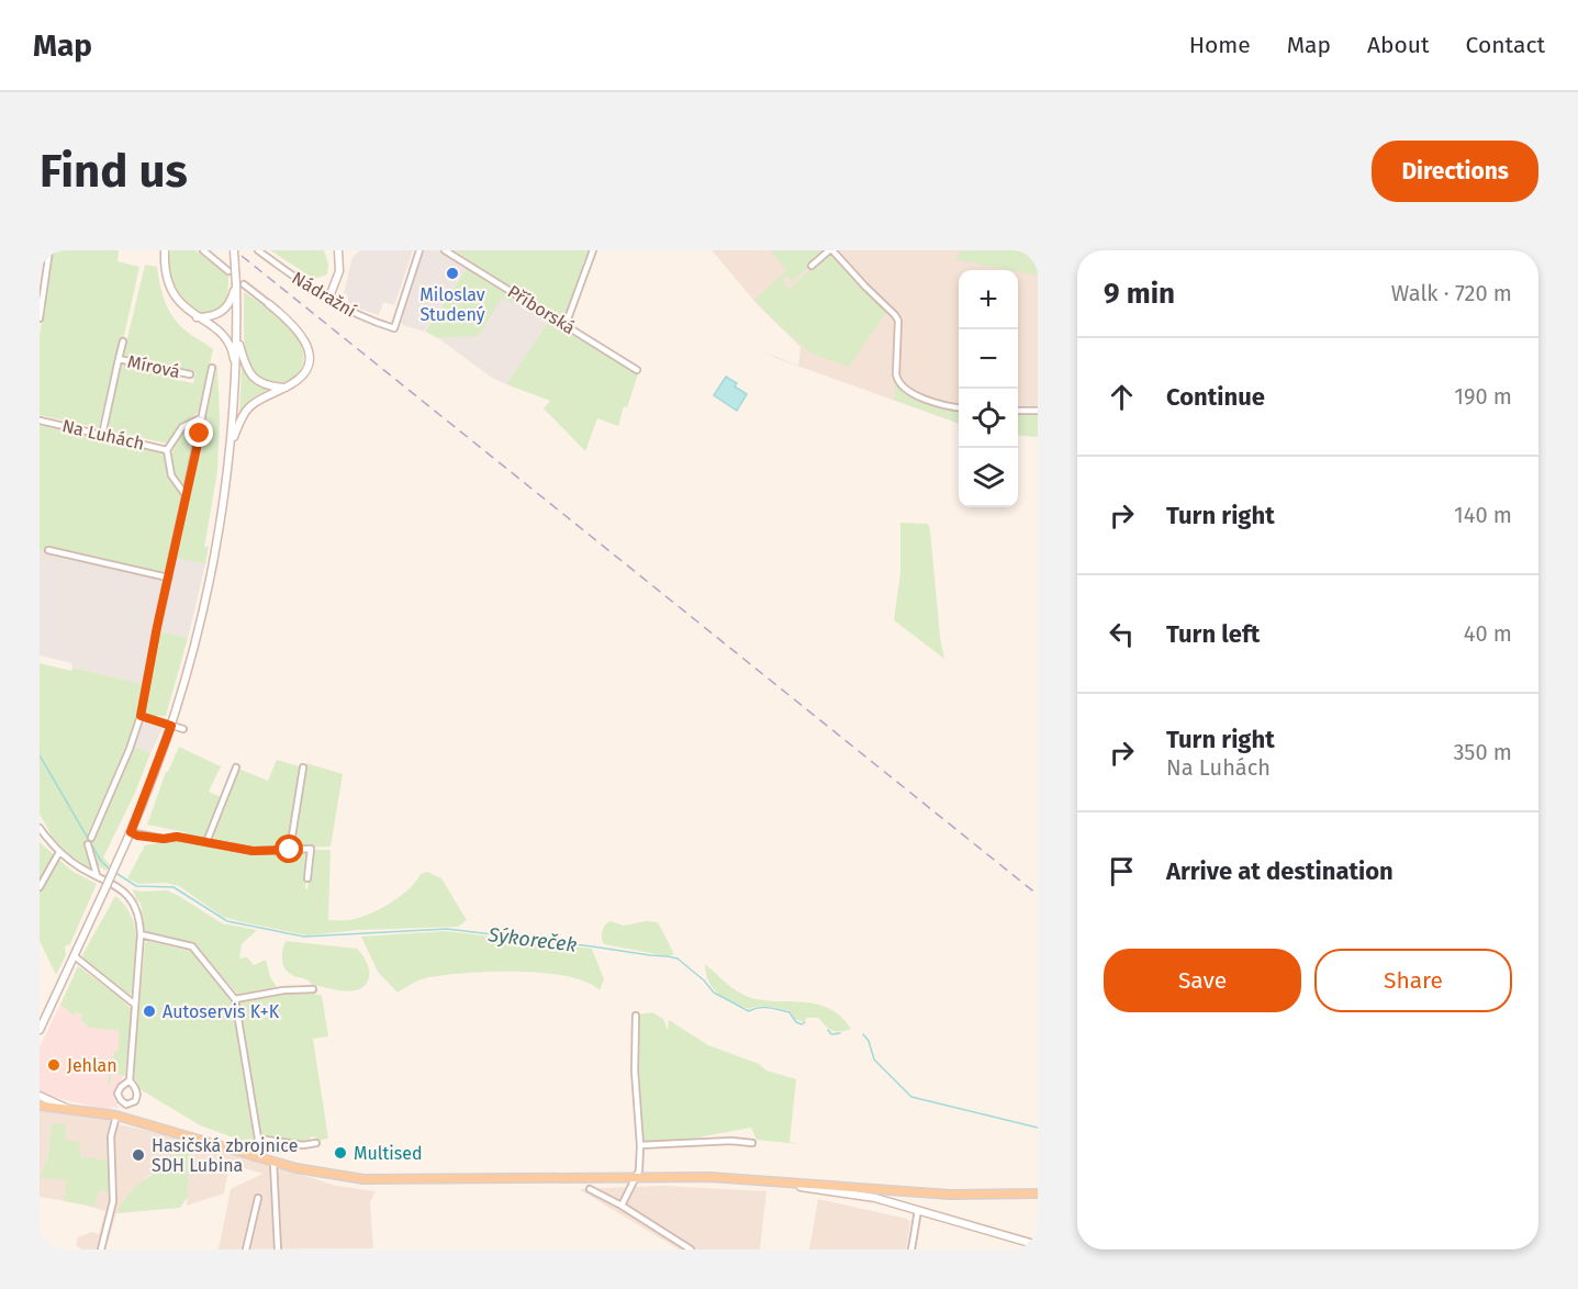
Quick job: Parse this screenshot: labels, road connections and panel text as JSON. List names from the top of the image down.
{
  "streets": {
    "street": [
      "Nádražní",
      "Příborská",
      "Mírová",
      "Na Luhách"
    ]
  },
  "crossings": [
    ["Mírová", "Na Luhách"]
  ],
  "water": ["Sýkoreček"],
  "places": [
    "Miloslav Studený",
    "Autoservis K+K",
    "Jehlan",
    "Multised",
    "Hasičská zbrojnice SDH Lubina"
  ],
  "page": {
    "header": "Map",
    "nav": [
      "Home",
      "Map",
      "About",
      "Contact"
    ],
    "buttons": [
      "Directions",
      ["Save", "Share"]
    ],
    "title": "Find us",
    "heading": ["9 min", "Walk · 720 m"],
    "map_buttons": ["+", "−"],
    "list": [
      ["Continue", "190 m"],
      ["Turn right", "140 m"],
      ["Turn left", "40 m"],
      ["Turn right", "Na Luhách", "350 m"],
      "Arrive at destination"
    ]
  }
}
